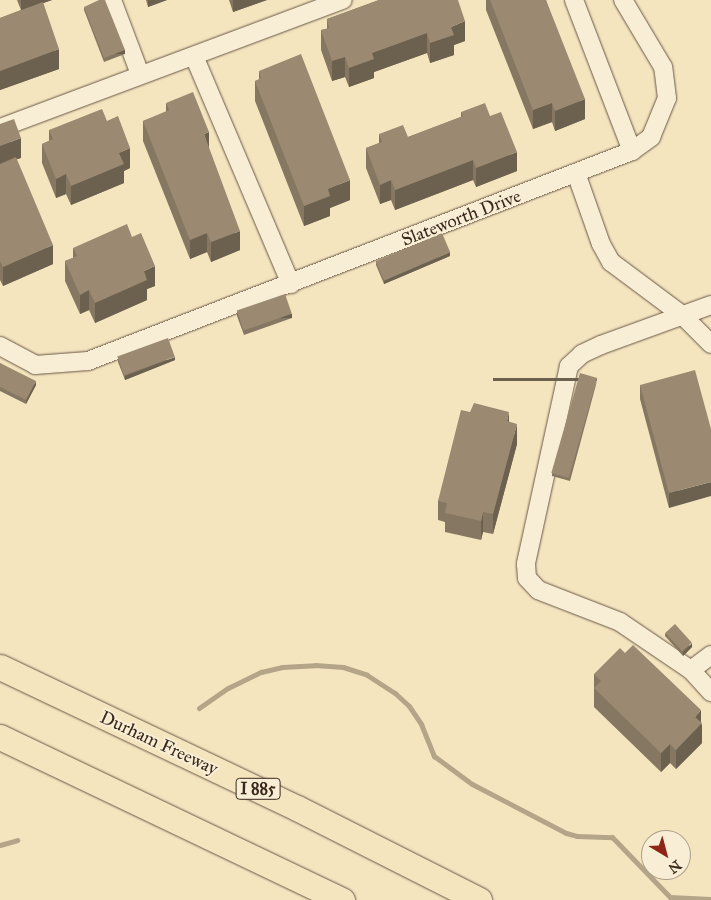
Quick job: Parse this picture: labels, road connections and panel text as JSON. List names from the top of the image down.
{
  "streets": {
    "highway": ["Durham Freeway", "I 885"],
    "street": ["Slateworth Drive"]
  },
  "north": "bottom right"
}
